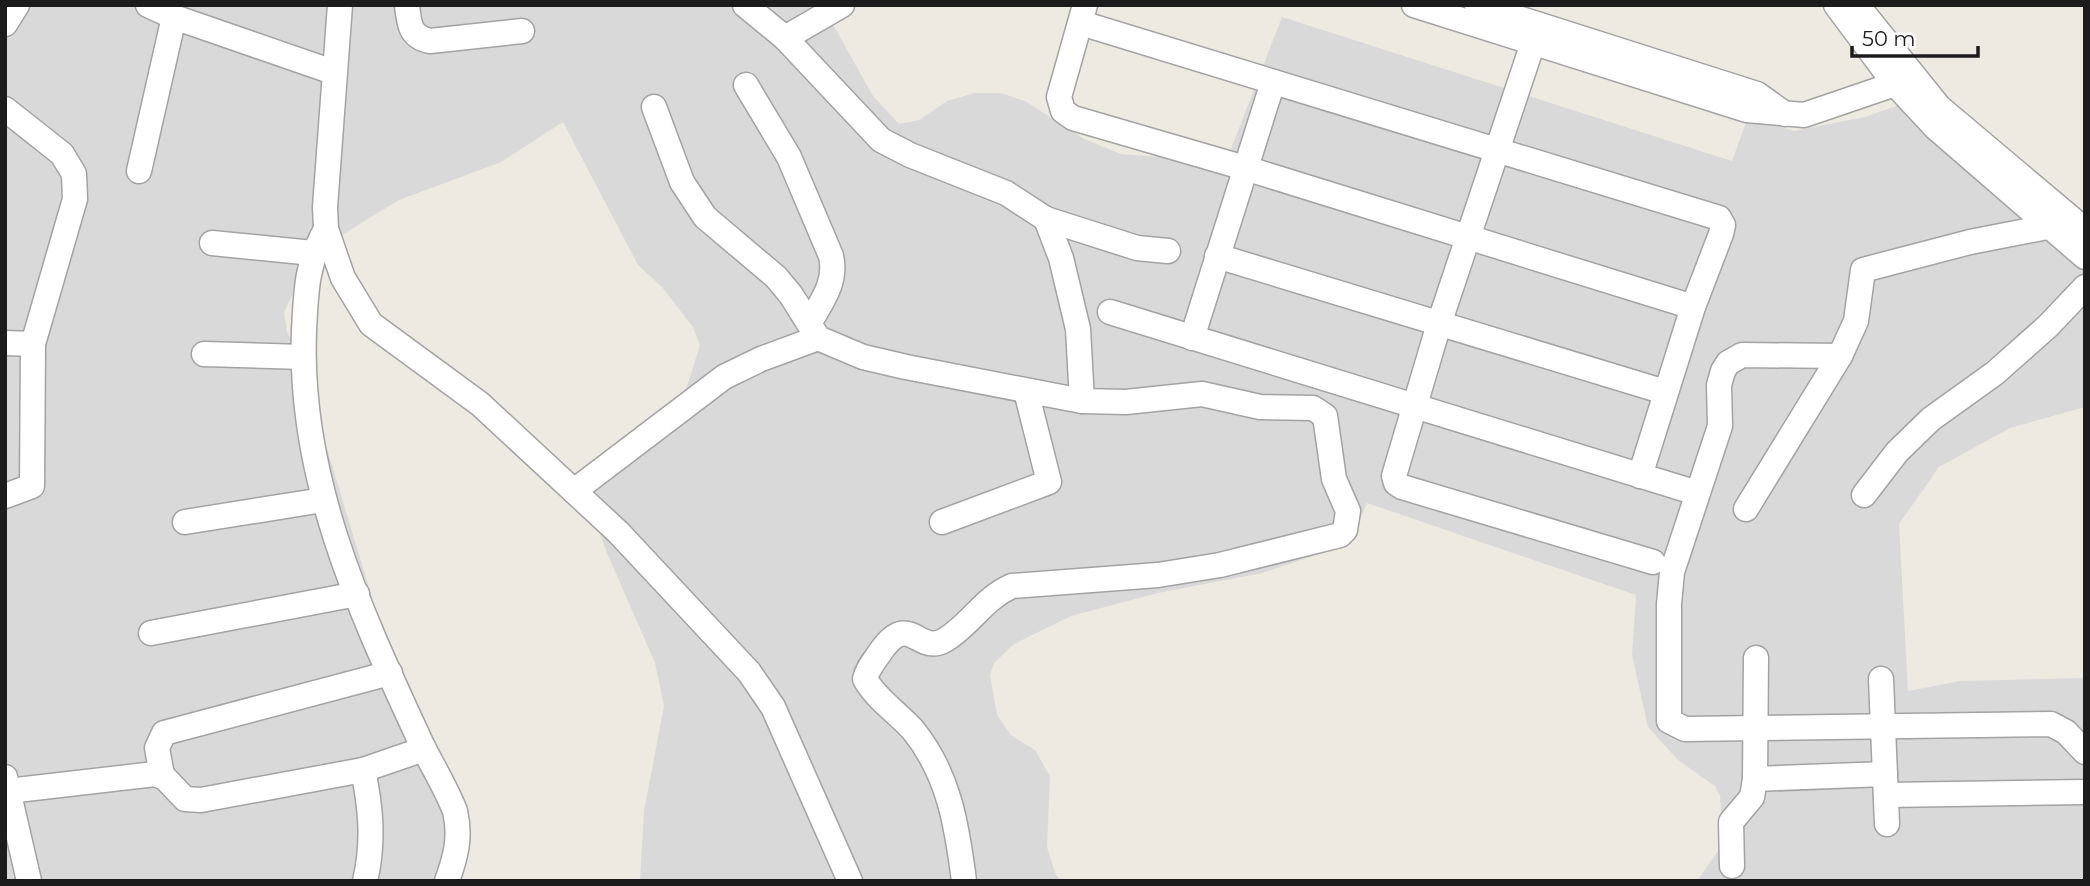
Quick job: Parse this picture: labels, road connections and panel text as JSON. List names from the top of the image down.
{
  "scale_bar": "50 m"
}
